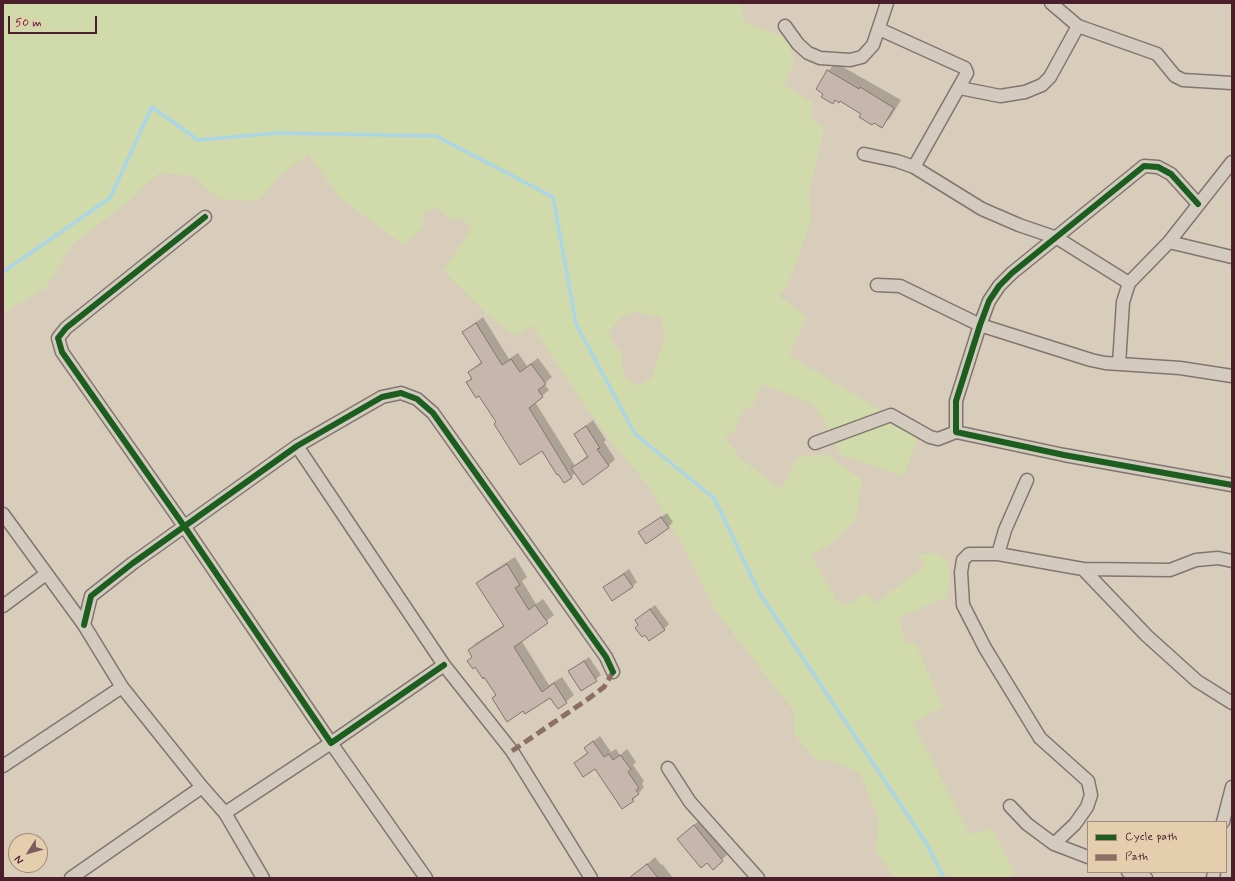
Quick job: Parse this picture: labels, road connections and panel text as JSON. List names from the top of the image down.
{
  "legend": ["Cycle path", "Path"],
  "scale_bar": "50 m",
  "north": "bottom left"
}
